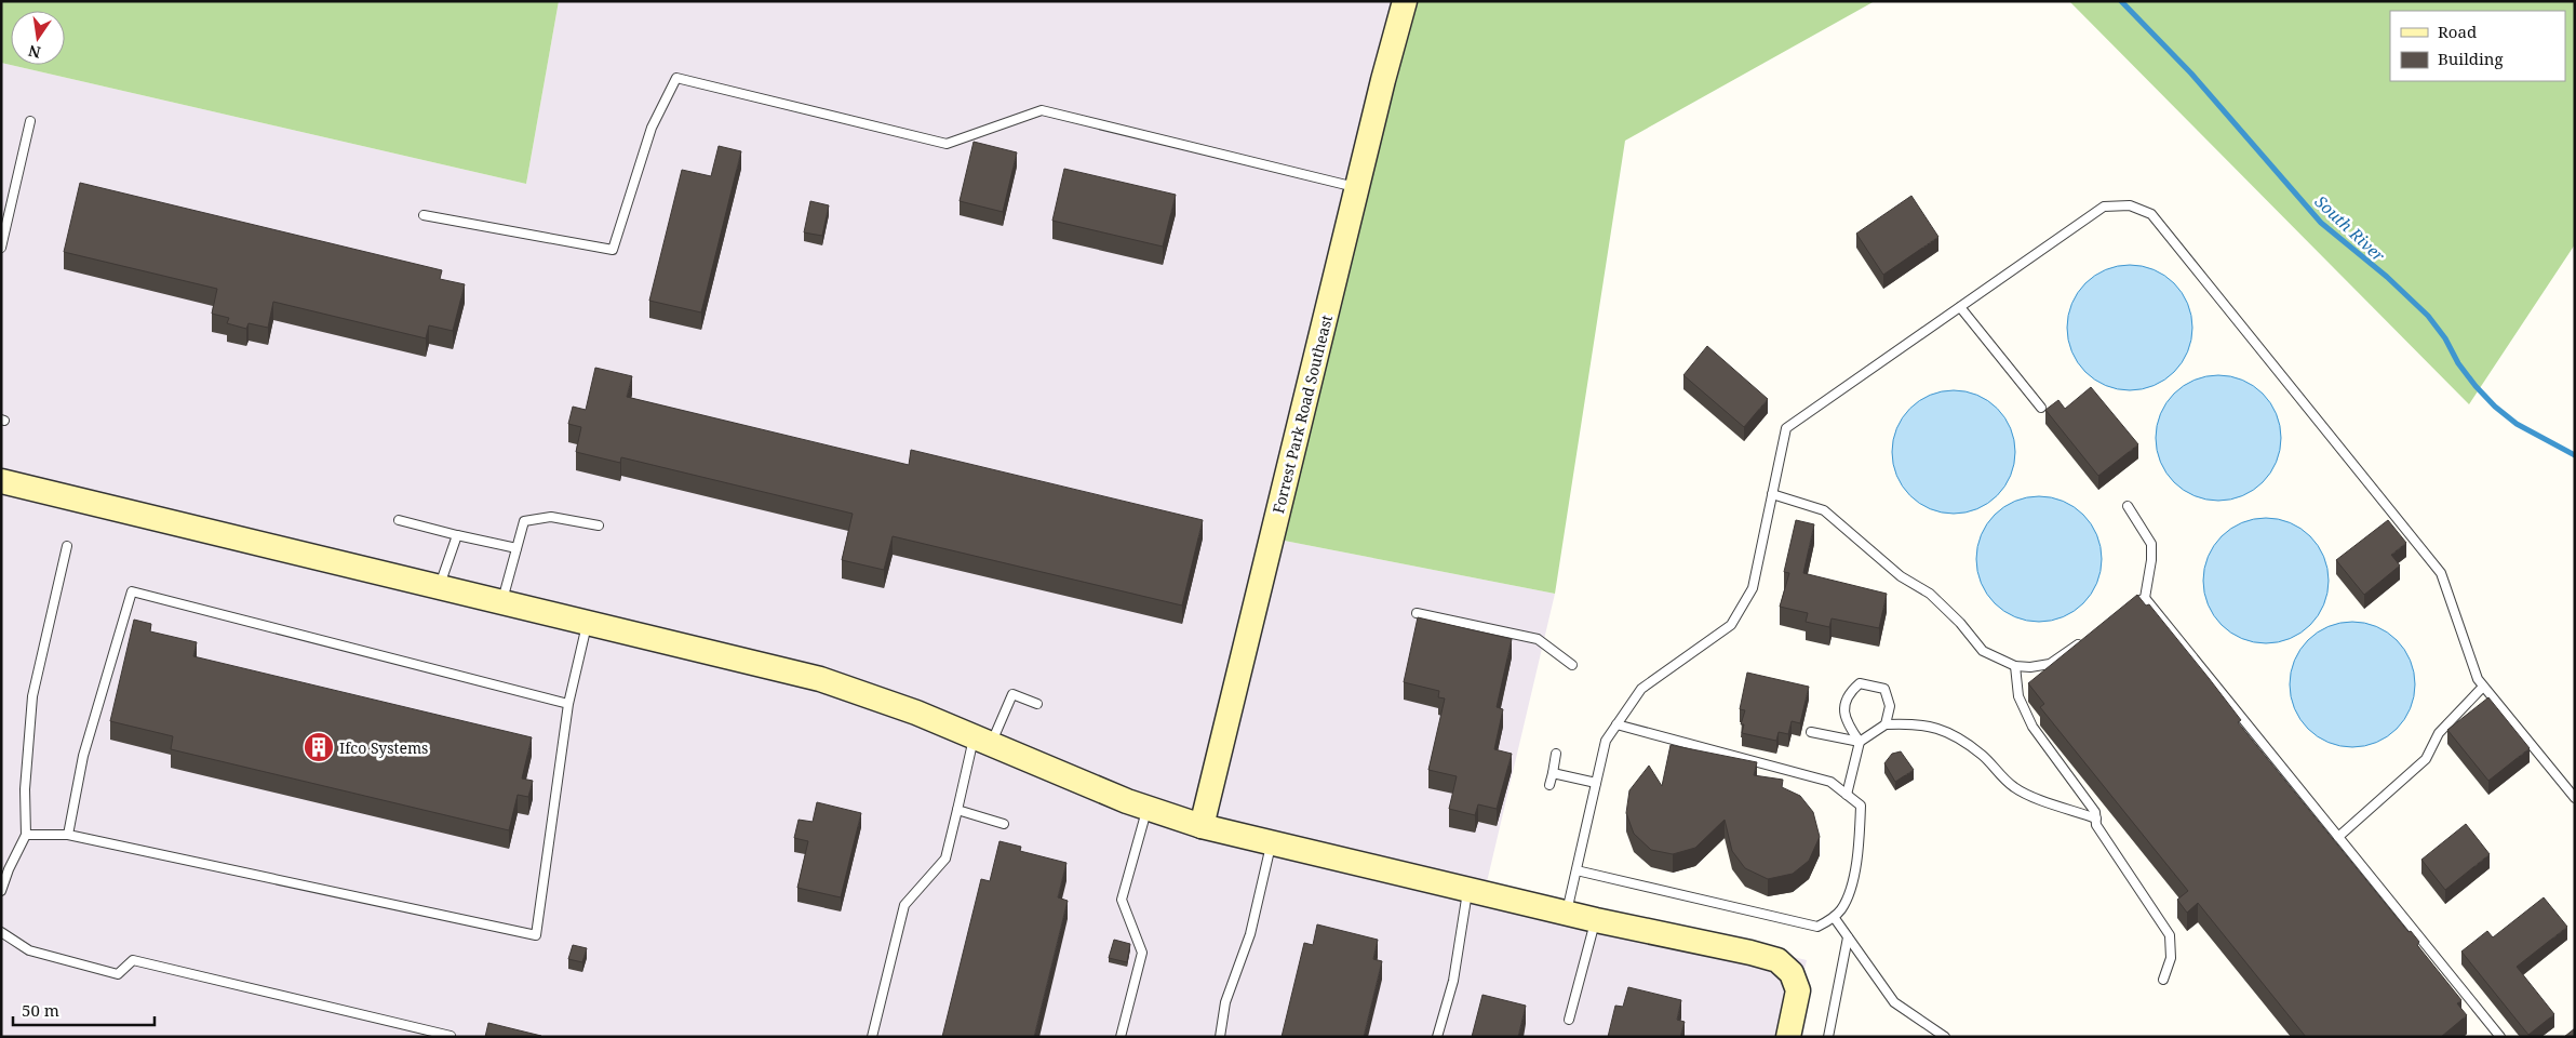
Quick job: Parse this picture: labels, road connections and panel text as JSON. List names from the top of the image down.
{
  "streets": {
    "street": ["Forrest Park Road Southeast"]
  },
  "water": ["South River"],
  "places": {
    "building": ["Ifco Systems"]
  },
  "legend": ["Road", "Building"],
  "scale_bar": "50 m",
  "north": "bottom"
}
